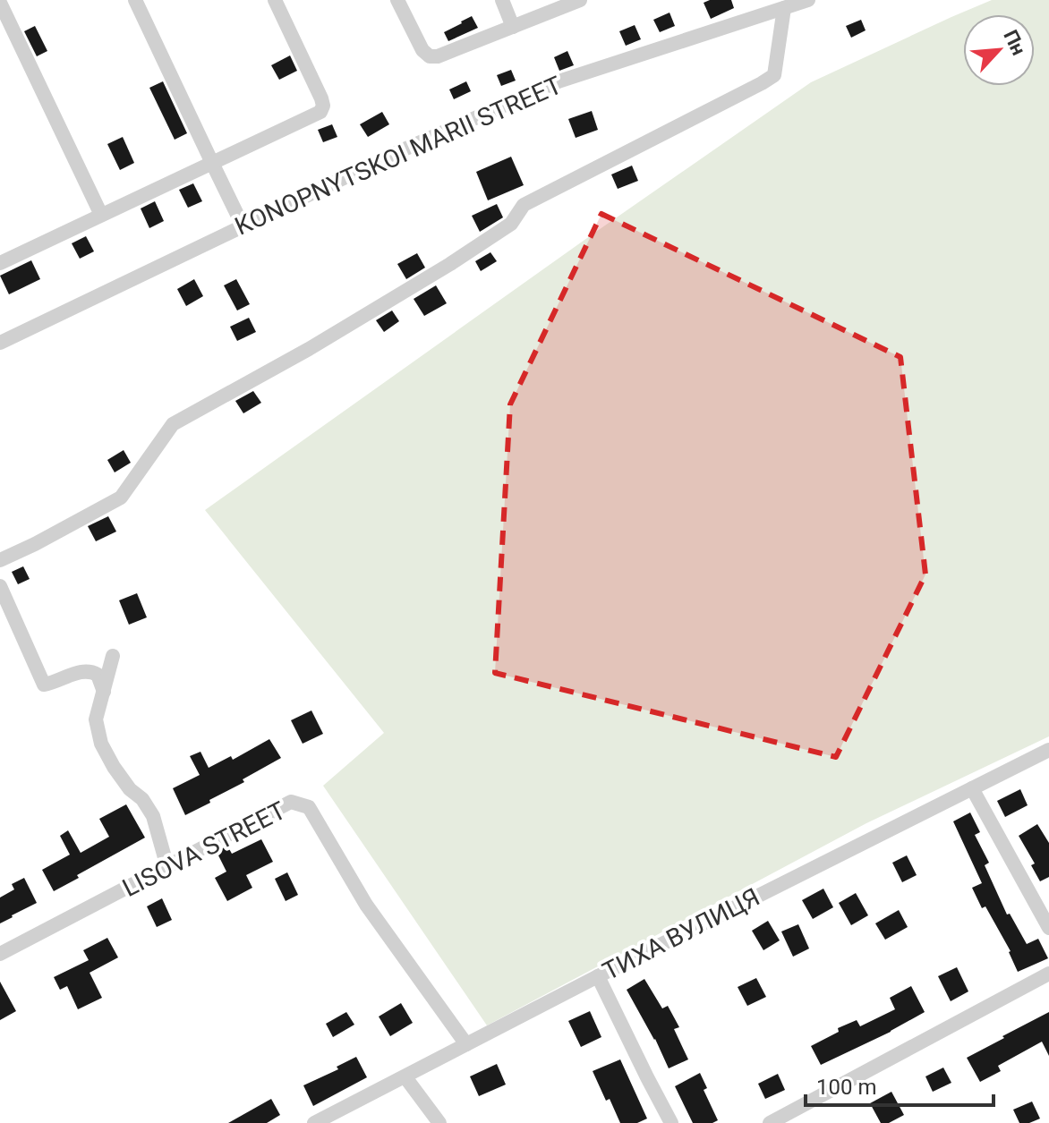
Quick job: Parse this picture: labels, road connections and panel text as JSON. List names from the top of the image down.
{
  "streets": {
    "street": ["KONOPNYTSKOI MARII STREET", "LISOVA STREET", "ТИХА ВУЛИЦЯ"]
  },
  "crossings": [
    ["LISOVA STREET", "ТИХА ВУЛИЦЯ"]
  ],
  "scale_bar": "100 m",
  "north": "top right"
}
